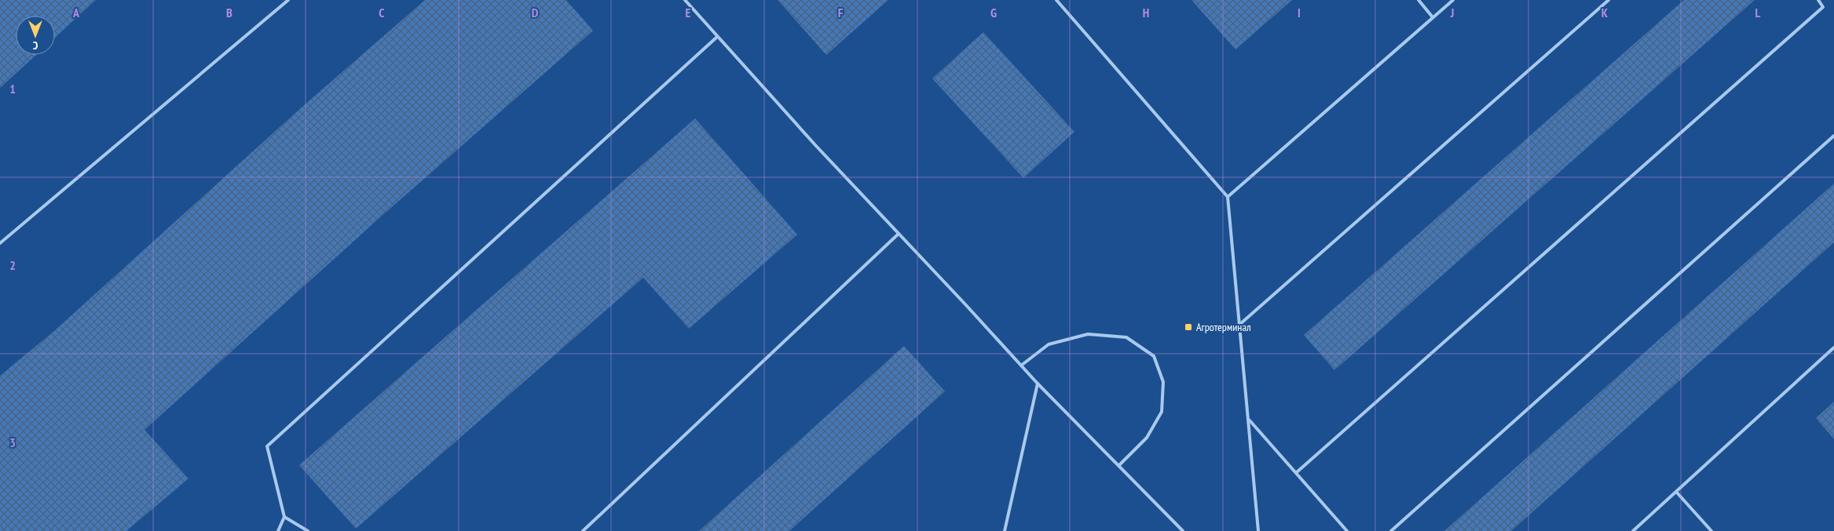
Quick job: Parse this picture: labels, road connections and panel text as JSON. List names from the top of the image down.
{
  "places": {
    "transit": ["Агротерминал"]
  },
  "north": "bottom",
  "grid": {
    "columns": [
      "A",
      "B",
      "C",
      "D",
      "E",
      "F",
      "G",
      "H",
      "I",
      "J",
      "K",
      "L"
    ],
    "rows": ["1", "2", "3"]
  }
}
